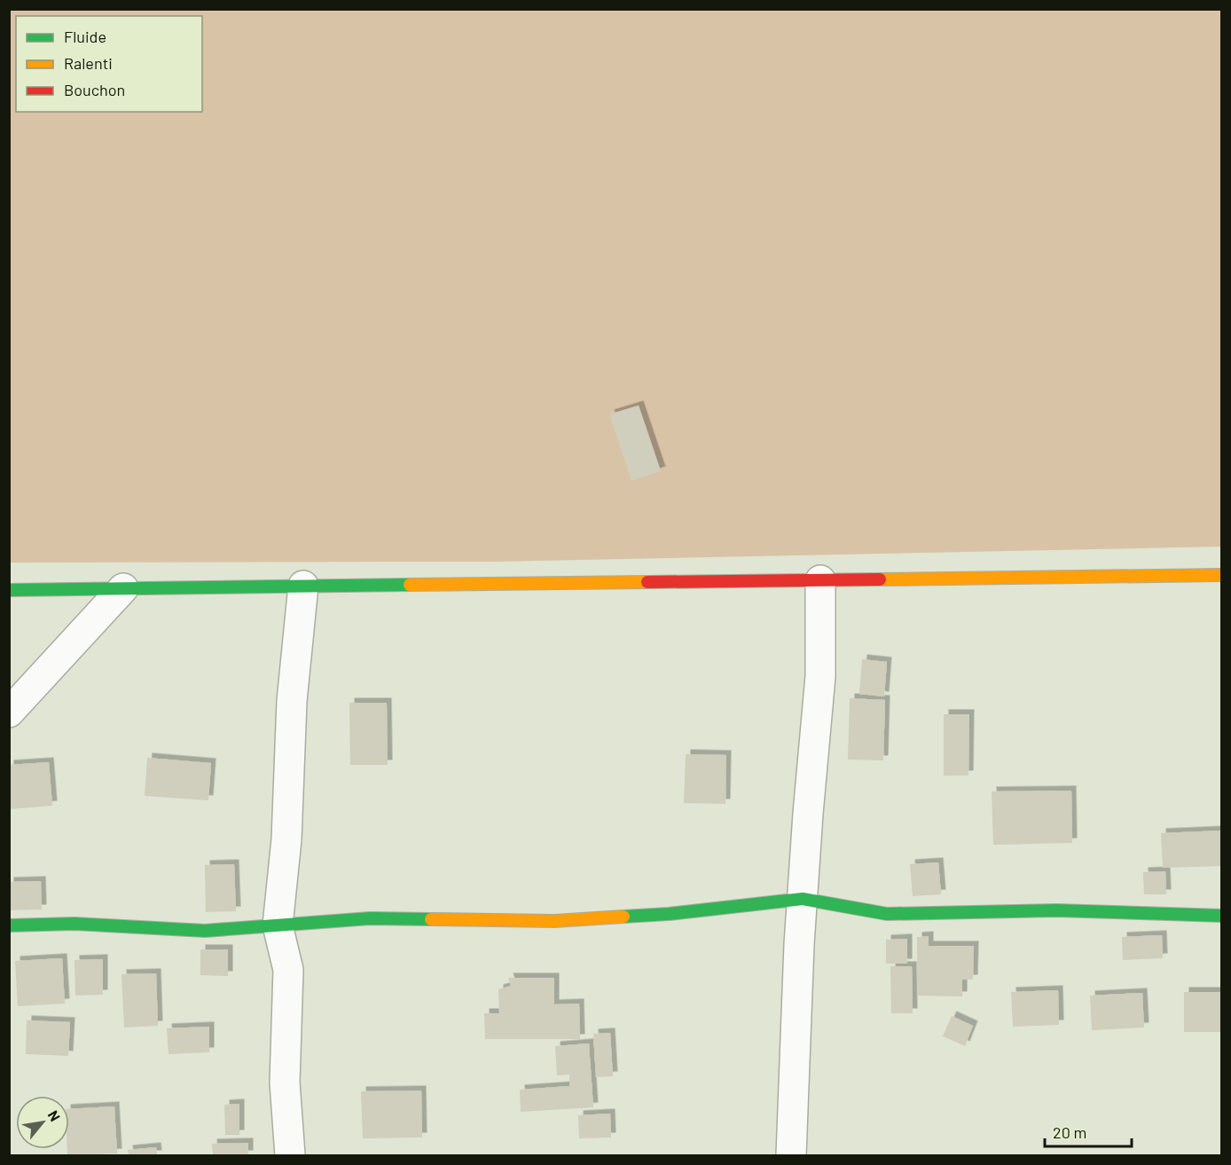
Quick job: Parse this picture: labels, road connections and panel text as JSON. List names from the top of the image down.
{
  "legend": ["Fluide", "Ralenti", "Bouchon"],
  "scale_bar": "20 m",
  "north": "top right"
}
